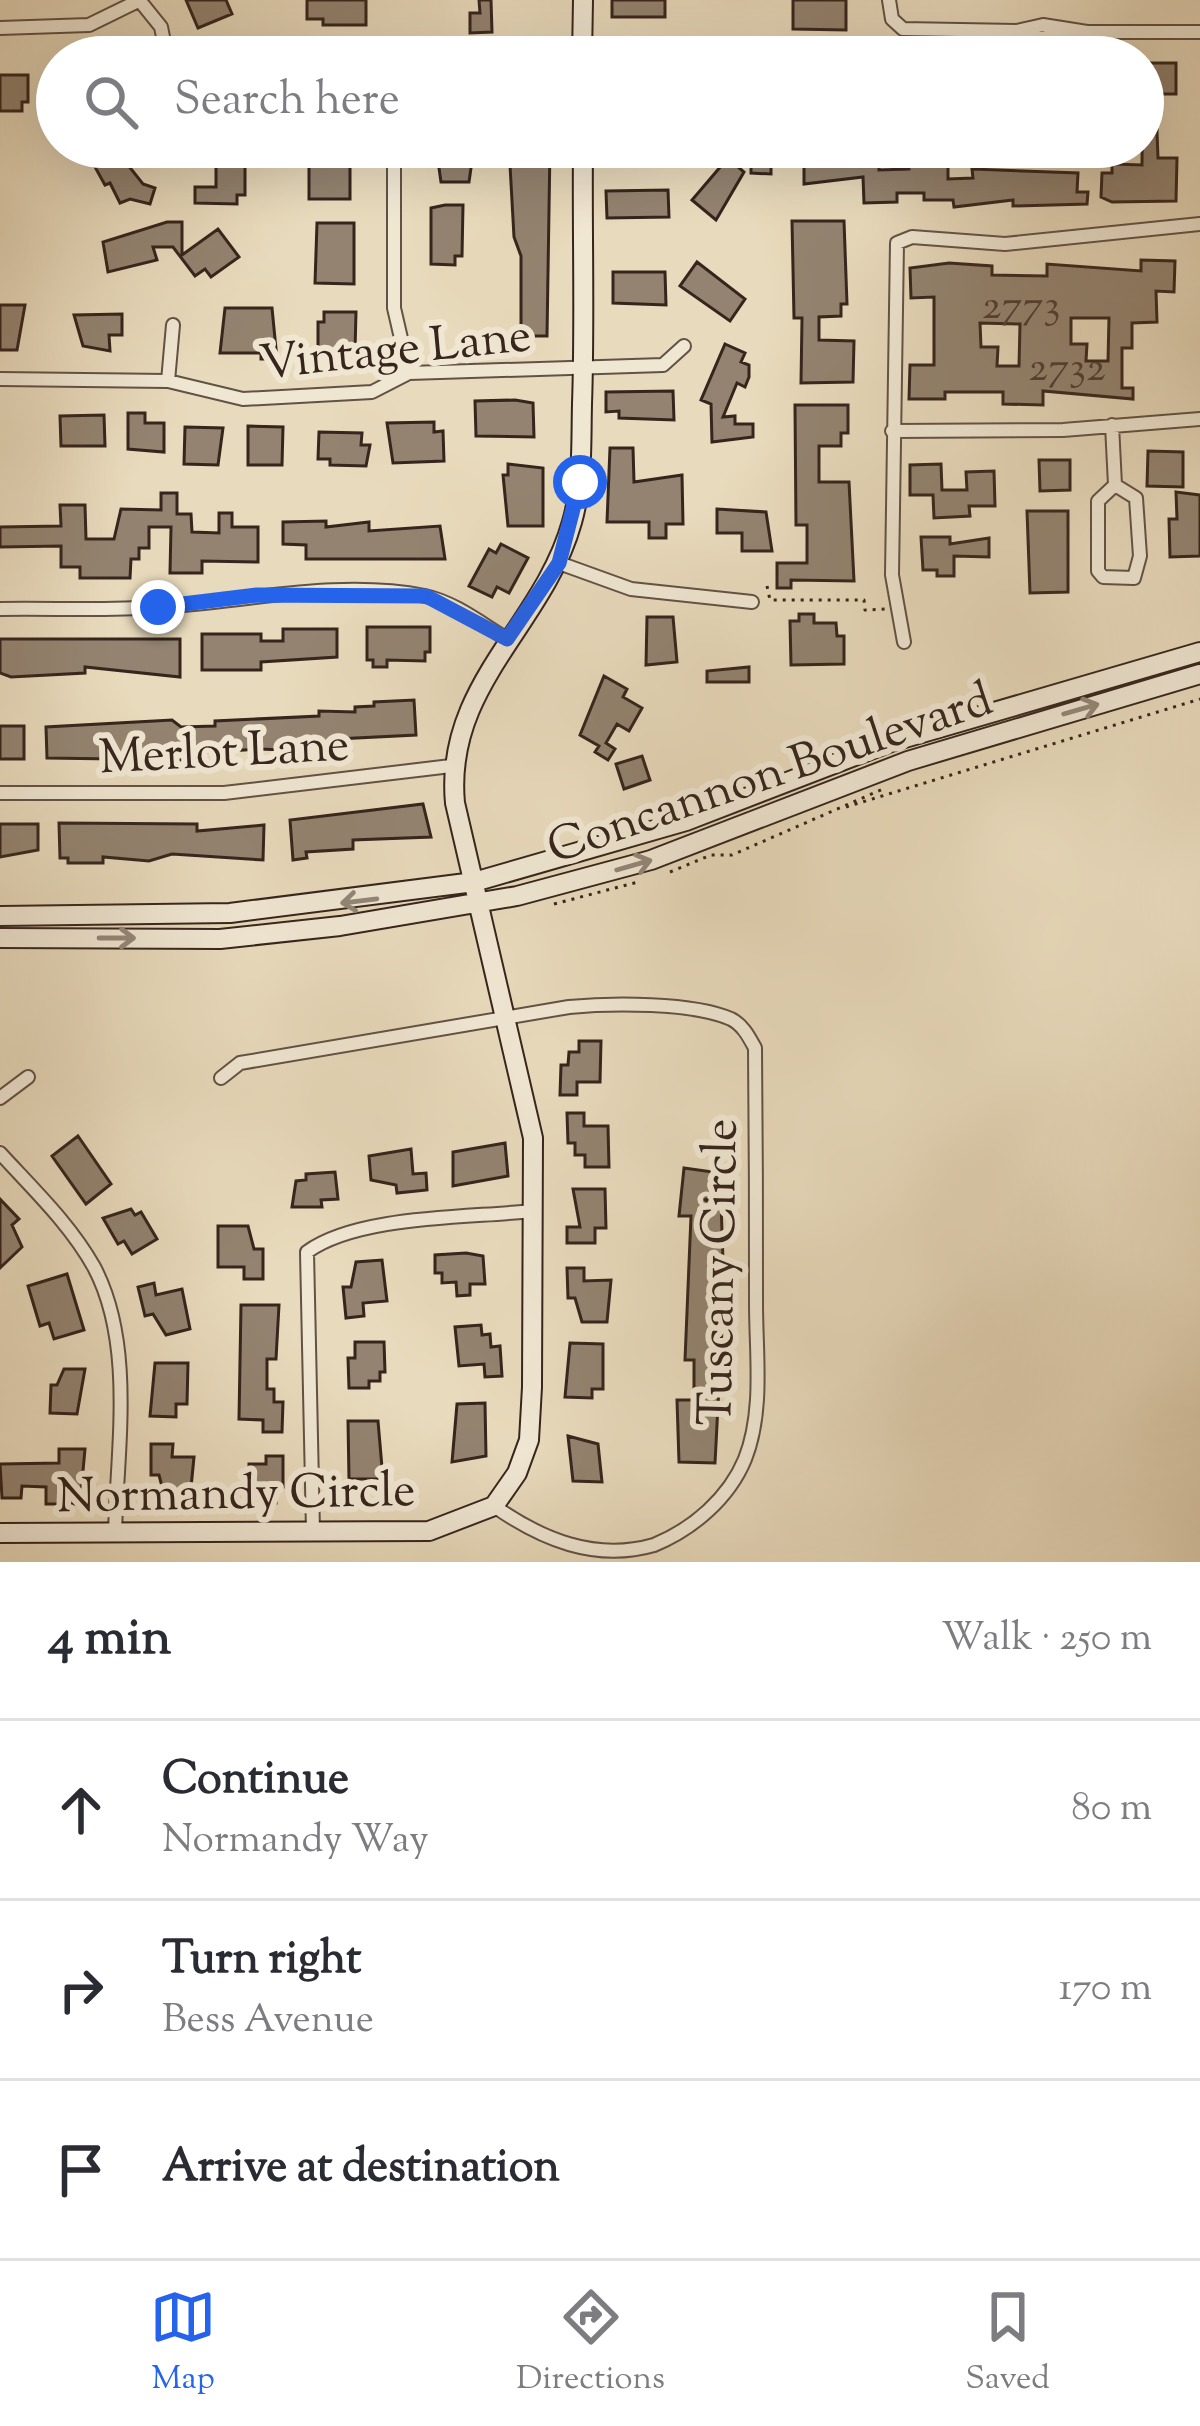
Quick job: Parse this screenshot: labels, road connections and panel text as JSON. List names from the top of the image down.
{
  "streets": {
    "main road": ["Concannon Boulevard", "Normandy Circle"],
    "street": ["Vintage Lane", "Merlot Lane", "Tuscany Circle"]
  },
  "crossings": [
    ["Tuscany Circle", "Normandy Circle"]
  ],
  "house_numbers": ["2773", "2732"],
  "page": {
    "search": "Search here",
    "heading": ["4 min", "Walk · 250 m"],
    "list": [
      ["Continue", "Normandy Way", "80 m"],
      ["Turn right", "Bess Avenue", "170 m"],
      "Arrive at destination"
    ],
    "nav": ["Map", "Directions", "Saved"]
  }
}
